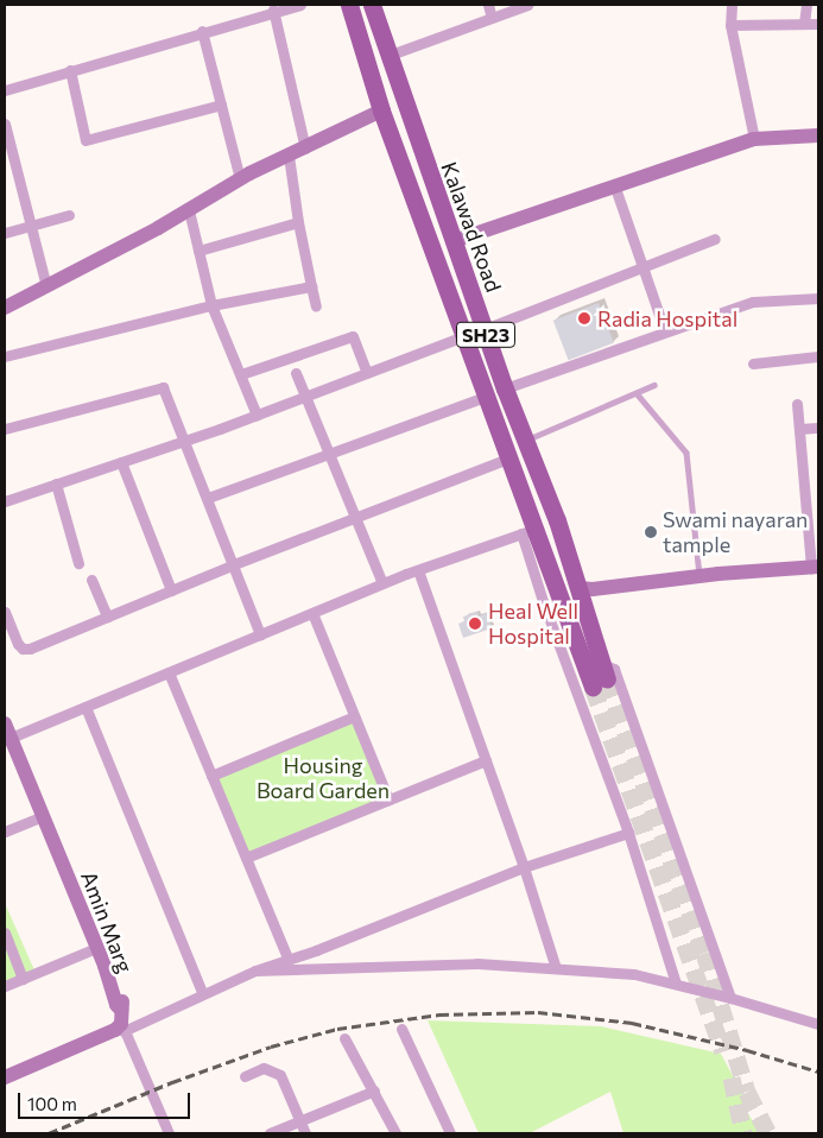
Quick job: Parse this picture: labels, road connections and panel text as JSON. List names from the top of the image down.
{
  "streets": {
    "main road": ["Kalawad Road", "SH23"],
    "street": ["Amin Marg"]
  },
  "crossings": [
    ["Kalawad Road", "SH23"]
  ],
  "parks": ["Housing Board Garden"],
  "places": ["Radia Hospital", "Swami nayaran tample", "Heal Well Hospital"],
  "scale_bar": "100 m"
}
